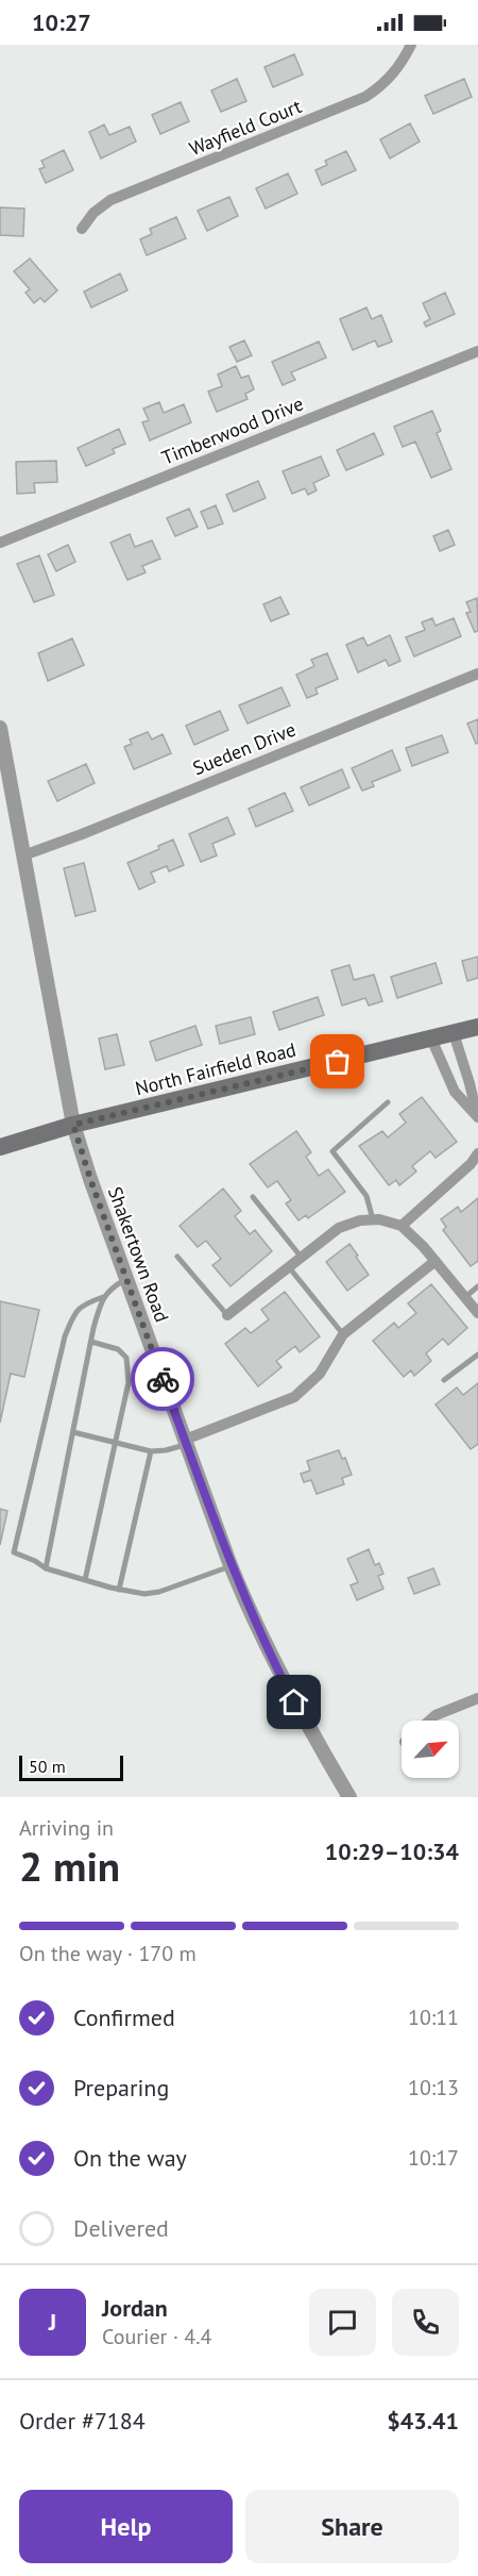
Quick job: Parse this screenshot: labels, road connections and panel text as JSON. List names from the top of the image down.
{
  "streets": {
    "main road": ["North Fairfield Road"],
    "street": [
      "Wayfield Court",
      "Timberwood Drive",
      "Sueden Drive",
      "Shakertown Road"
    ]
  },
  "crossings": [
    ["Sueden Drive", "Shakertown Road"],
    ["North Fairfield Road", "Shakertown Road"]
  ],
  "scale_bar": "50 m",
  "north": "top right",
  "page": {
    "status": "10:27",
    "scale": "50 m",
    "heading": ["2 min", "Arriving in", "10:29–10:34"],
    "panel": [
      "Jordan",
      "Courier · 4.4",
      "Order #7184",
      "$43.41"
    ],
    "bar": "On the way · 170 m",
    "list": [
      ["Confirmed", "10:11"],
      ["Preparing", "10:13"],
      ["On the way", "10:17"],
      "Delivered"
    ],
    "round": "J",
    "buttons": ["Help", "Share"]
  }
}
